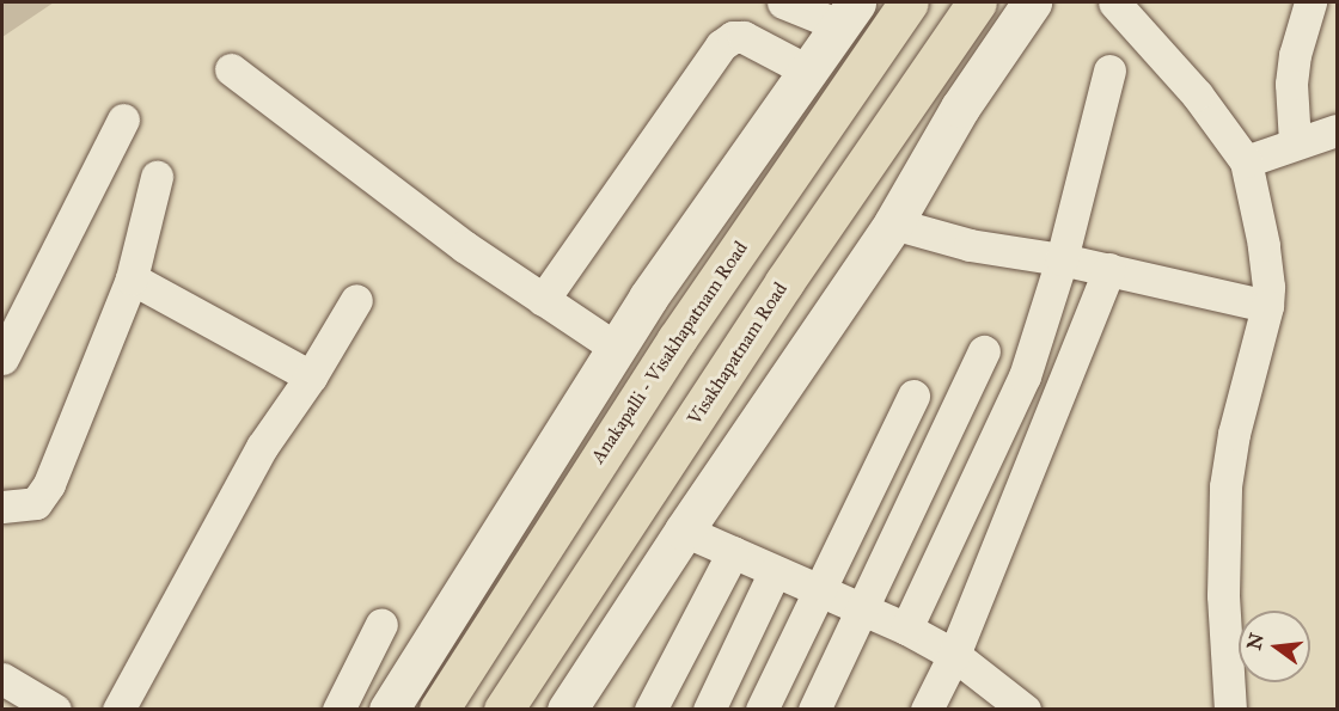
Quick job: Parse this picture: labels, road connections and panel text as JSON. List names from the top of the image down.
{
  "streets": {
    "main road": ["Anakapalli - Visakhapatnam Road", "Visakhapatnam Road"]
  },
  "north": "left"
}
